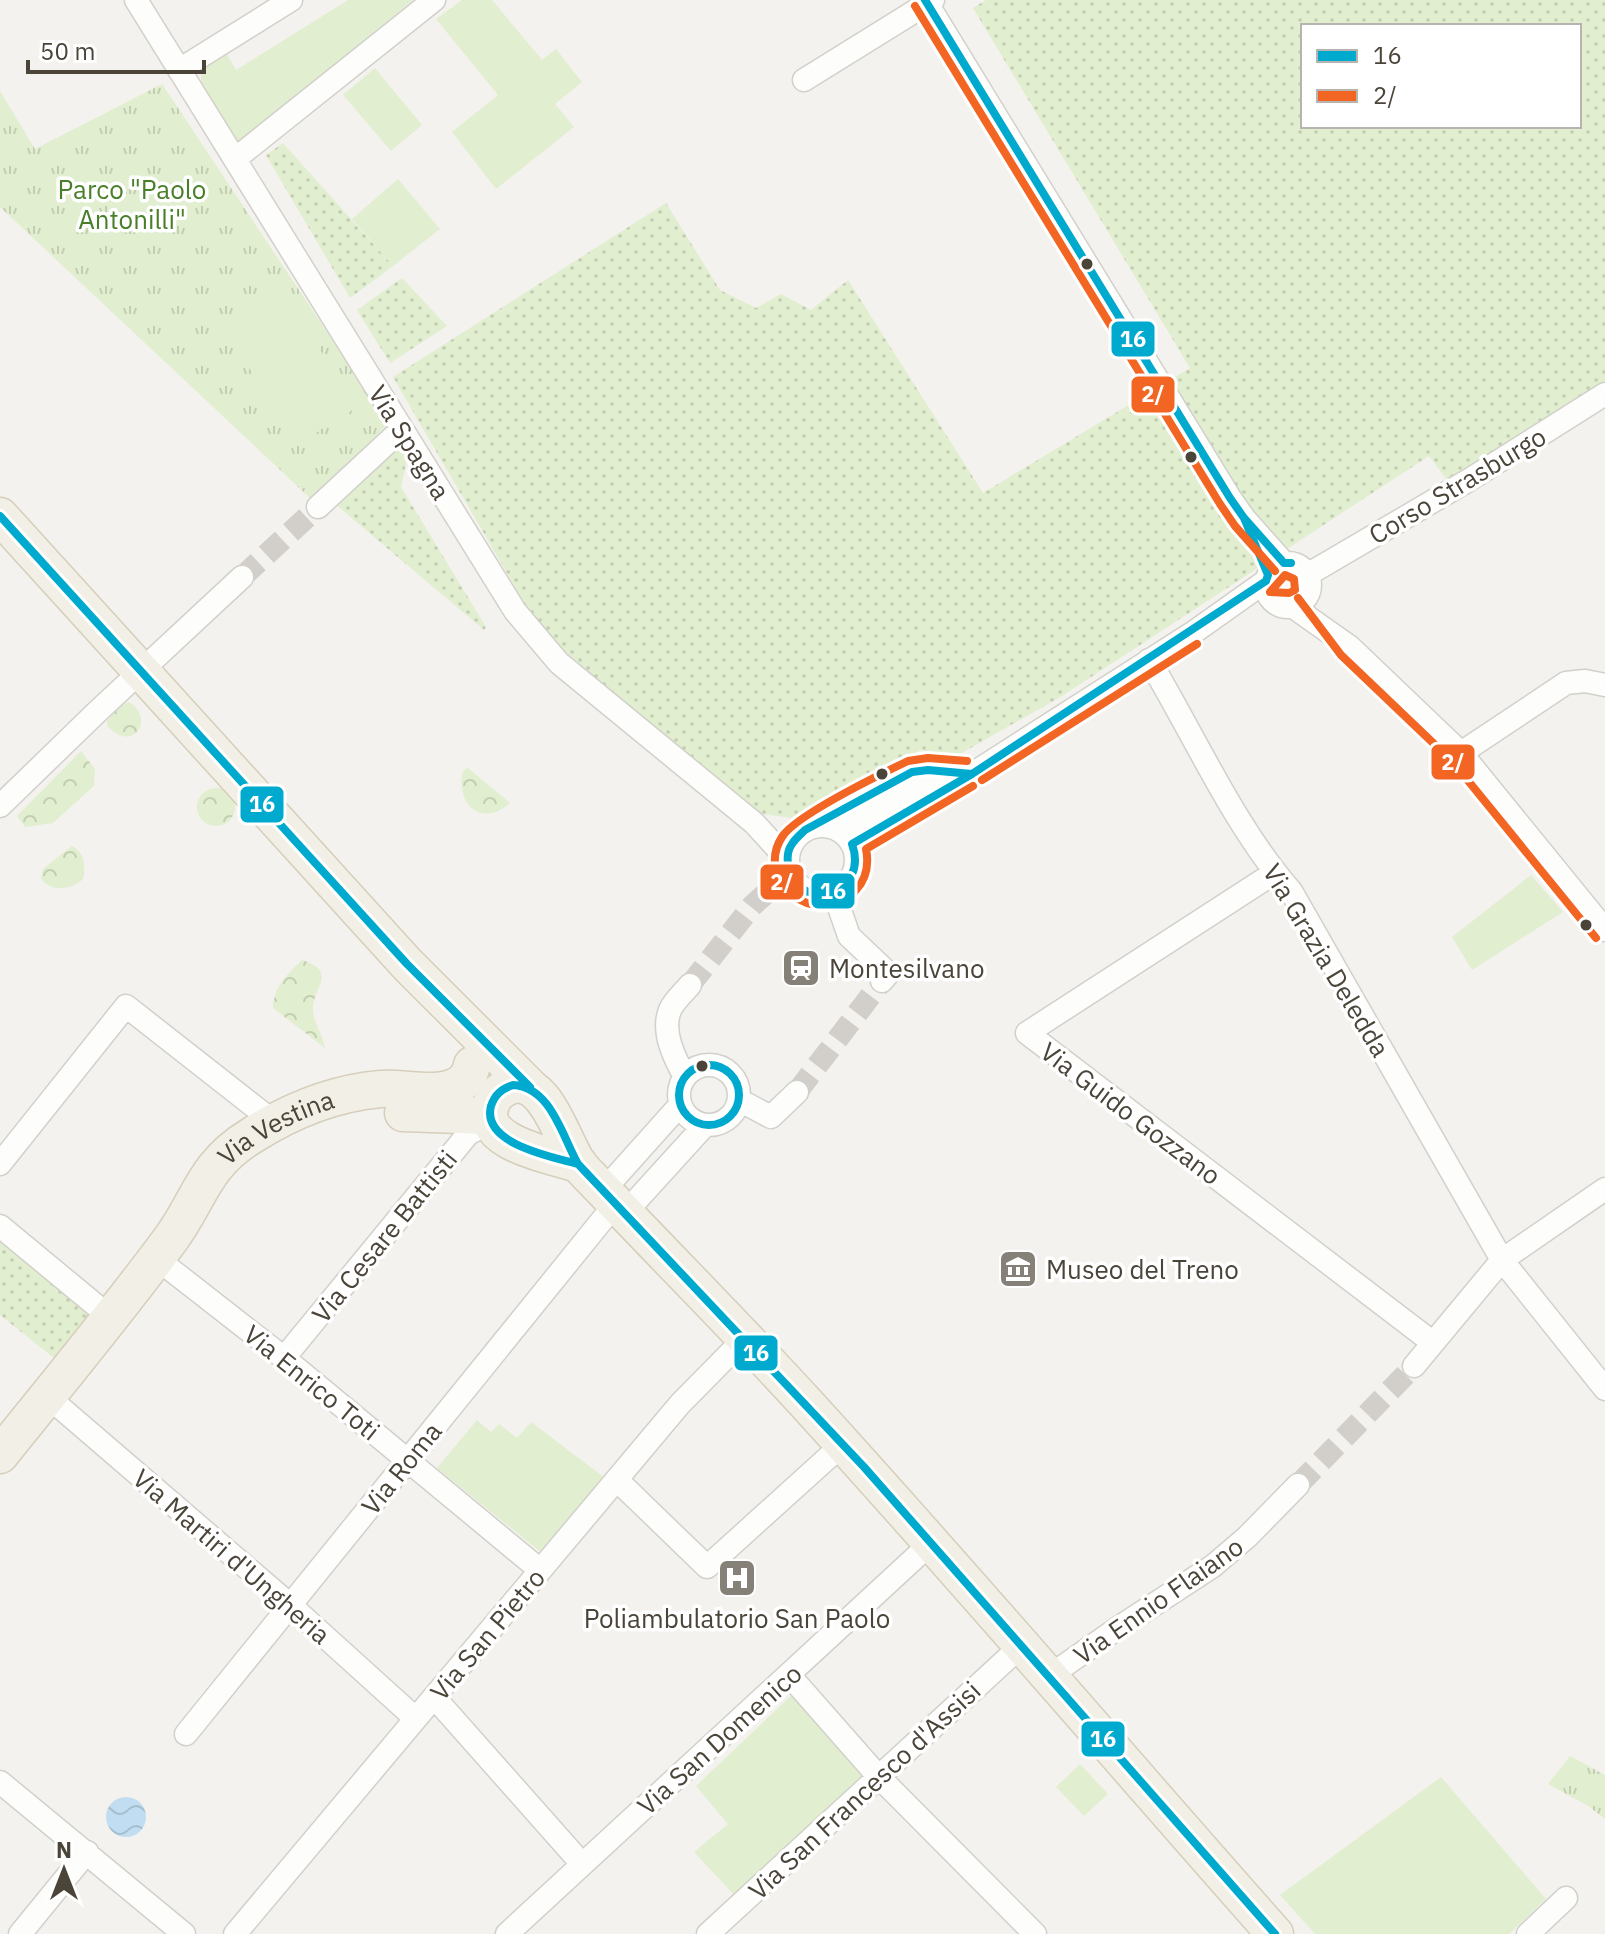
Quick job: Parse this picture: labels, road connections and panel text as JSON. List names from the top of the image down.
{
  "streets": {
    "main road": ["Via Vestina"],
    "street": [
      "Via Spagna",
      "Corso Strasburgo",
      "Via Grazia Deledda",
      "Via Guido Gozzano",
      "Via Cesare Battisti",
      "Via Enrico Toti",
      "Via Roma",
      "Via Martiri d'Ungheria",
      "Via Ennio Flaiano",
      "Via San Pietro",
      "Via San Domenico",
      "Via San Francesco d'Assisi"
    ]
  },
  "crossings": [
    ["Via Spagna", "Corso Strasburgo"],
    ["Corso Strasburgo", "Via Grazia Deledda"],
    ["Via Grazia Deledda", "Via Guido Gozzano"],
    ["Via Vestina", "Via Cesare Battisti"],
    ["Via Vestina", "Via Enrico Toti"],
    ["Via Vestina", "Via Martiri d'Ungheria"],
    ["Via Cesare Battisti", "Via Enrico Toti"],
    ["Via Enrico Toti", "Via Roma"],
    ["Via Enrico Toti", "Via San Pietro"],
    ["Via Roma", "Via Martiri d'Ungheria"],
    ["Via Martiri d'Ungheria", "Via San Pietro"]
  ],
  "parks": ["Parco \"Paolo Antonilli\""],
  "places": {
    "station": ["Montesilvano"],
    "museum": ["Museo del Treno"],
    "hospital": ["Poliambulatorio San Paolo"]
  },
  "lines": ["transit line 16", "transit line 2/"],
  "legend": ["16", "2/"],
  "scale_bar": "50 m",
  "north": "top"
}
